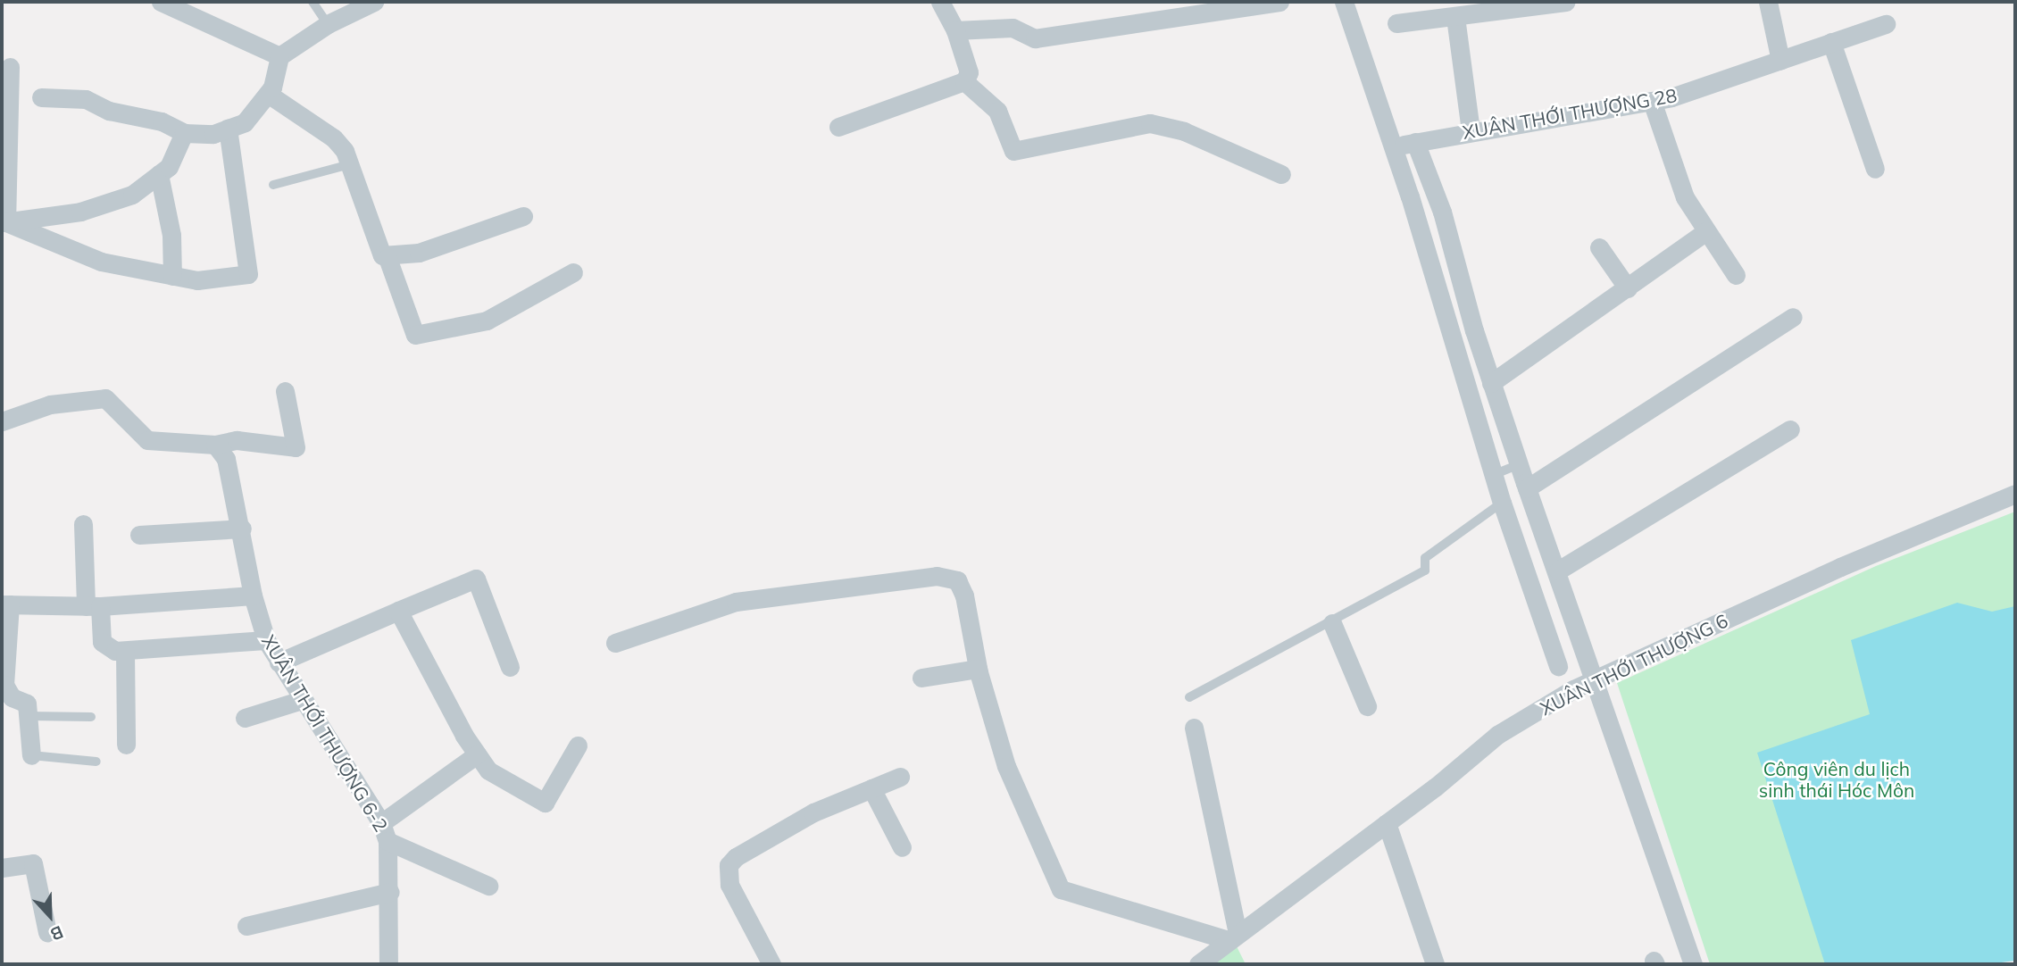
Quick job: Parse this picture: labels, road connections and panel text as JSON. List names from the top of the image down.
{
  "streets": {
    "street": ["XUÂN THỚI THƯỢNG 28", "XUÂN THỚI THƯỢNG 6", "XUÂN THỚI THƯỢNG 6-2"]
  },
  "parks": ["Công viên du lịch sinh thái Hóc Môn"],
  "north": "bottom"
}
